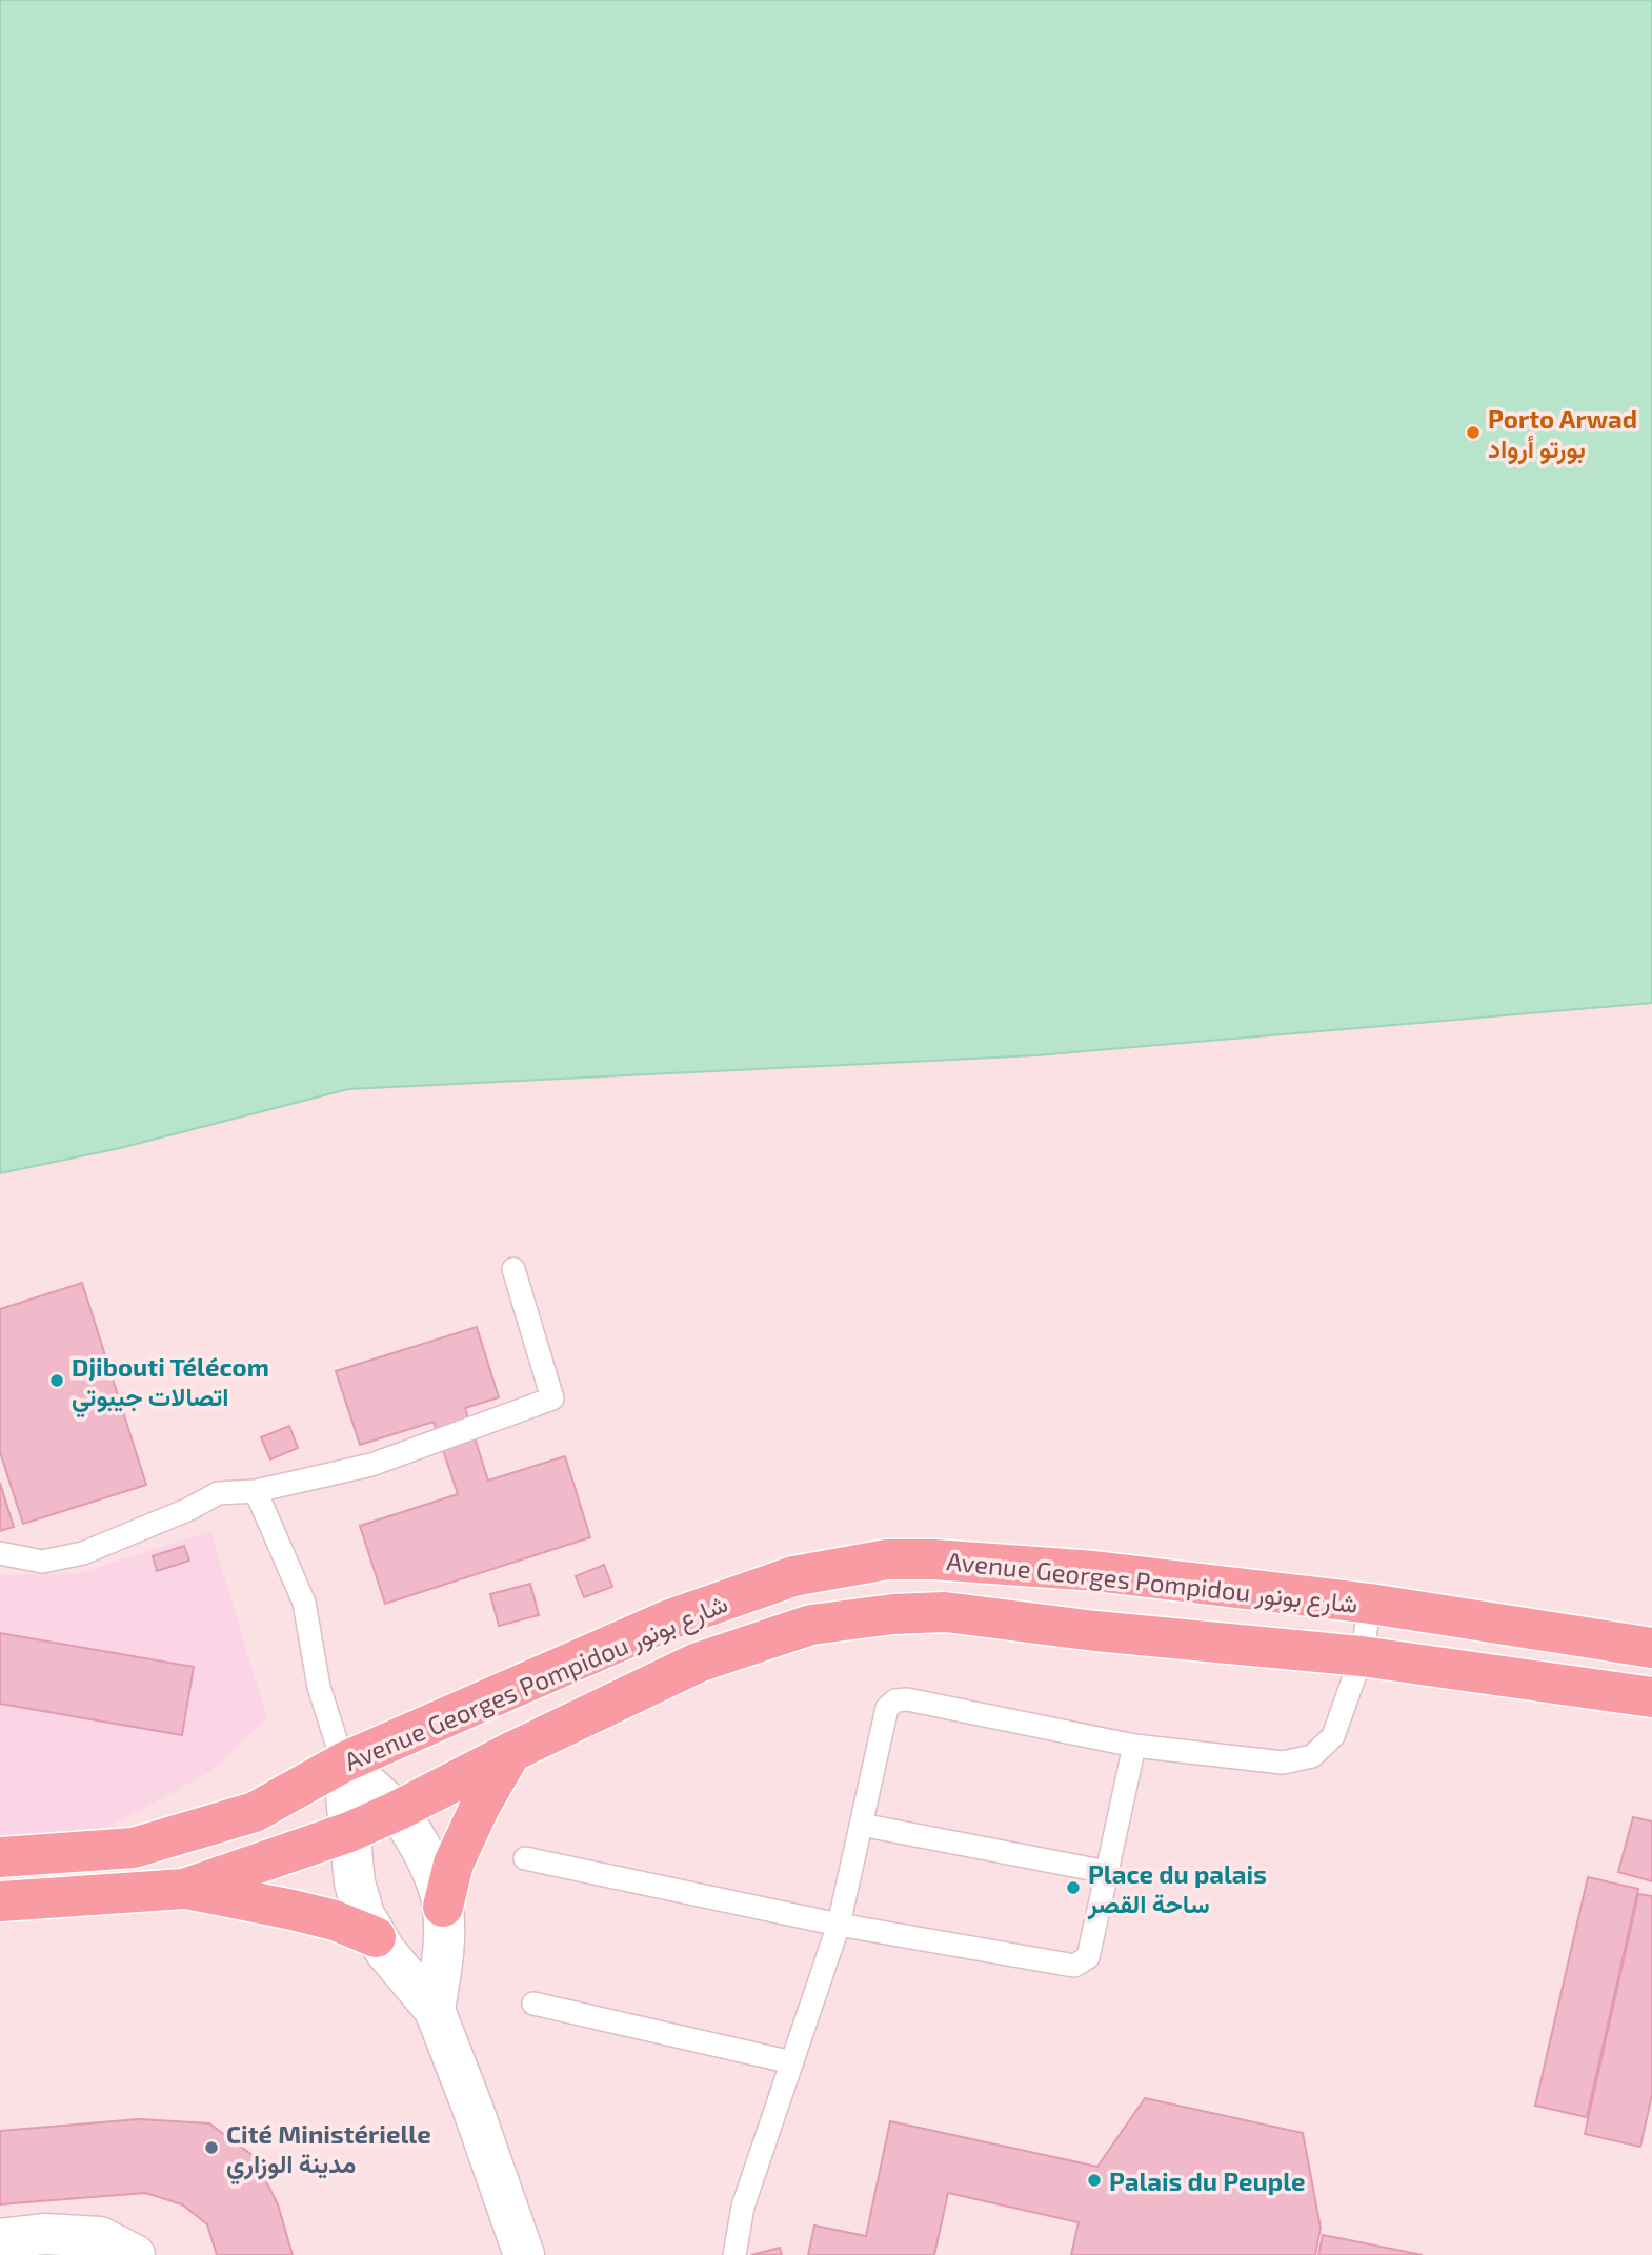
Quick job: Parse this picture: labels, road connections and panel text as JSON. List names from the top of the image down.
{
  "streets": {
    "main road": ["Avenue Georges Pompidou شارع بونور"]
  },
  "places": [
    "Porto Arwad بورتو أرواد",
    "Djibouti Télécom اتصالات جيبوتي",
    "Place du palais ساحة القصر",
    "Cité Ministérielle مدينة الوزاري",
    "Palais du Peuple"
  ]
}
